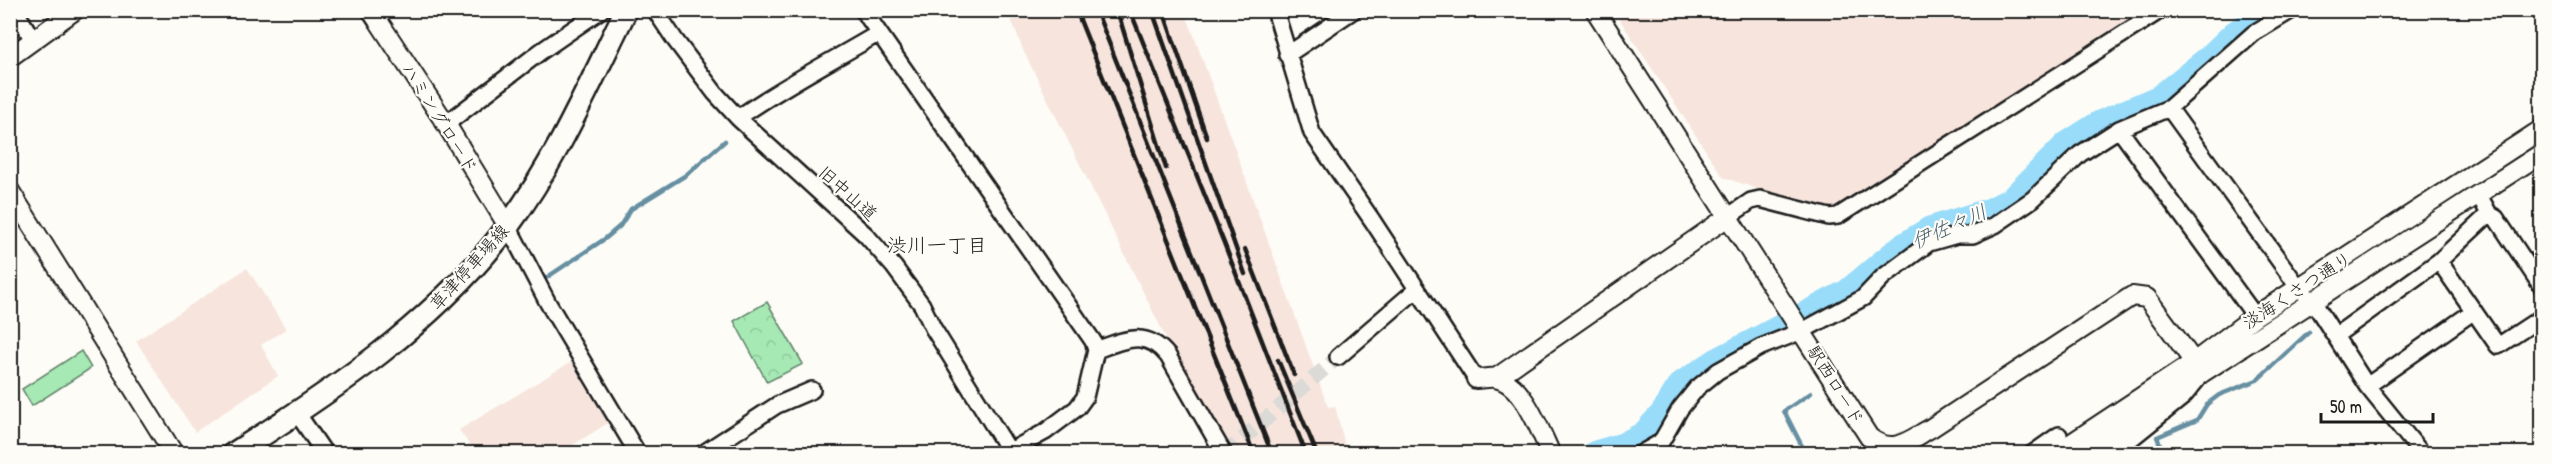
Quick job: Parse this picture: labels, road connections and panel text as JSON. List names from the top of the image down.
{
  "streets": {
    "main road": ["草津停車場線"],
    "street": [
      "ハミングロード",
      "旧中山道",
      "淡海くさつ通り",
      "駅西ロード"
    ]
  },
  "crossings": [
    ["ハミングロード", "草津停車場線"],
    ["淡海くさつ通り", "駅西ロード"]
  ],
  "districts": ["渋川一丁目"],
  "water": ["伊佐々川"],
  "scale_bar": "50 m"
}
